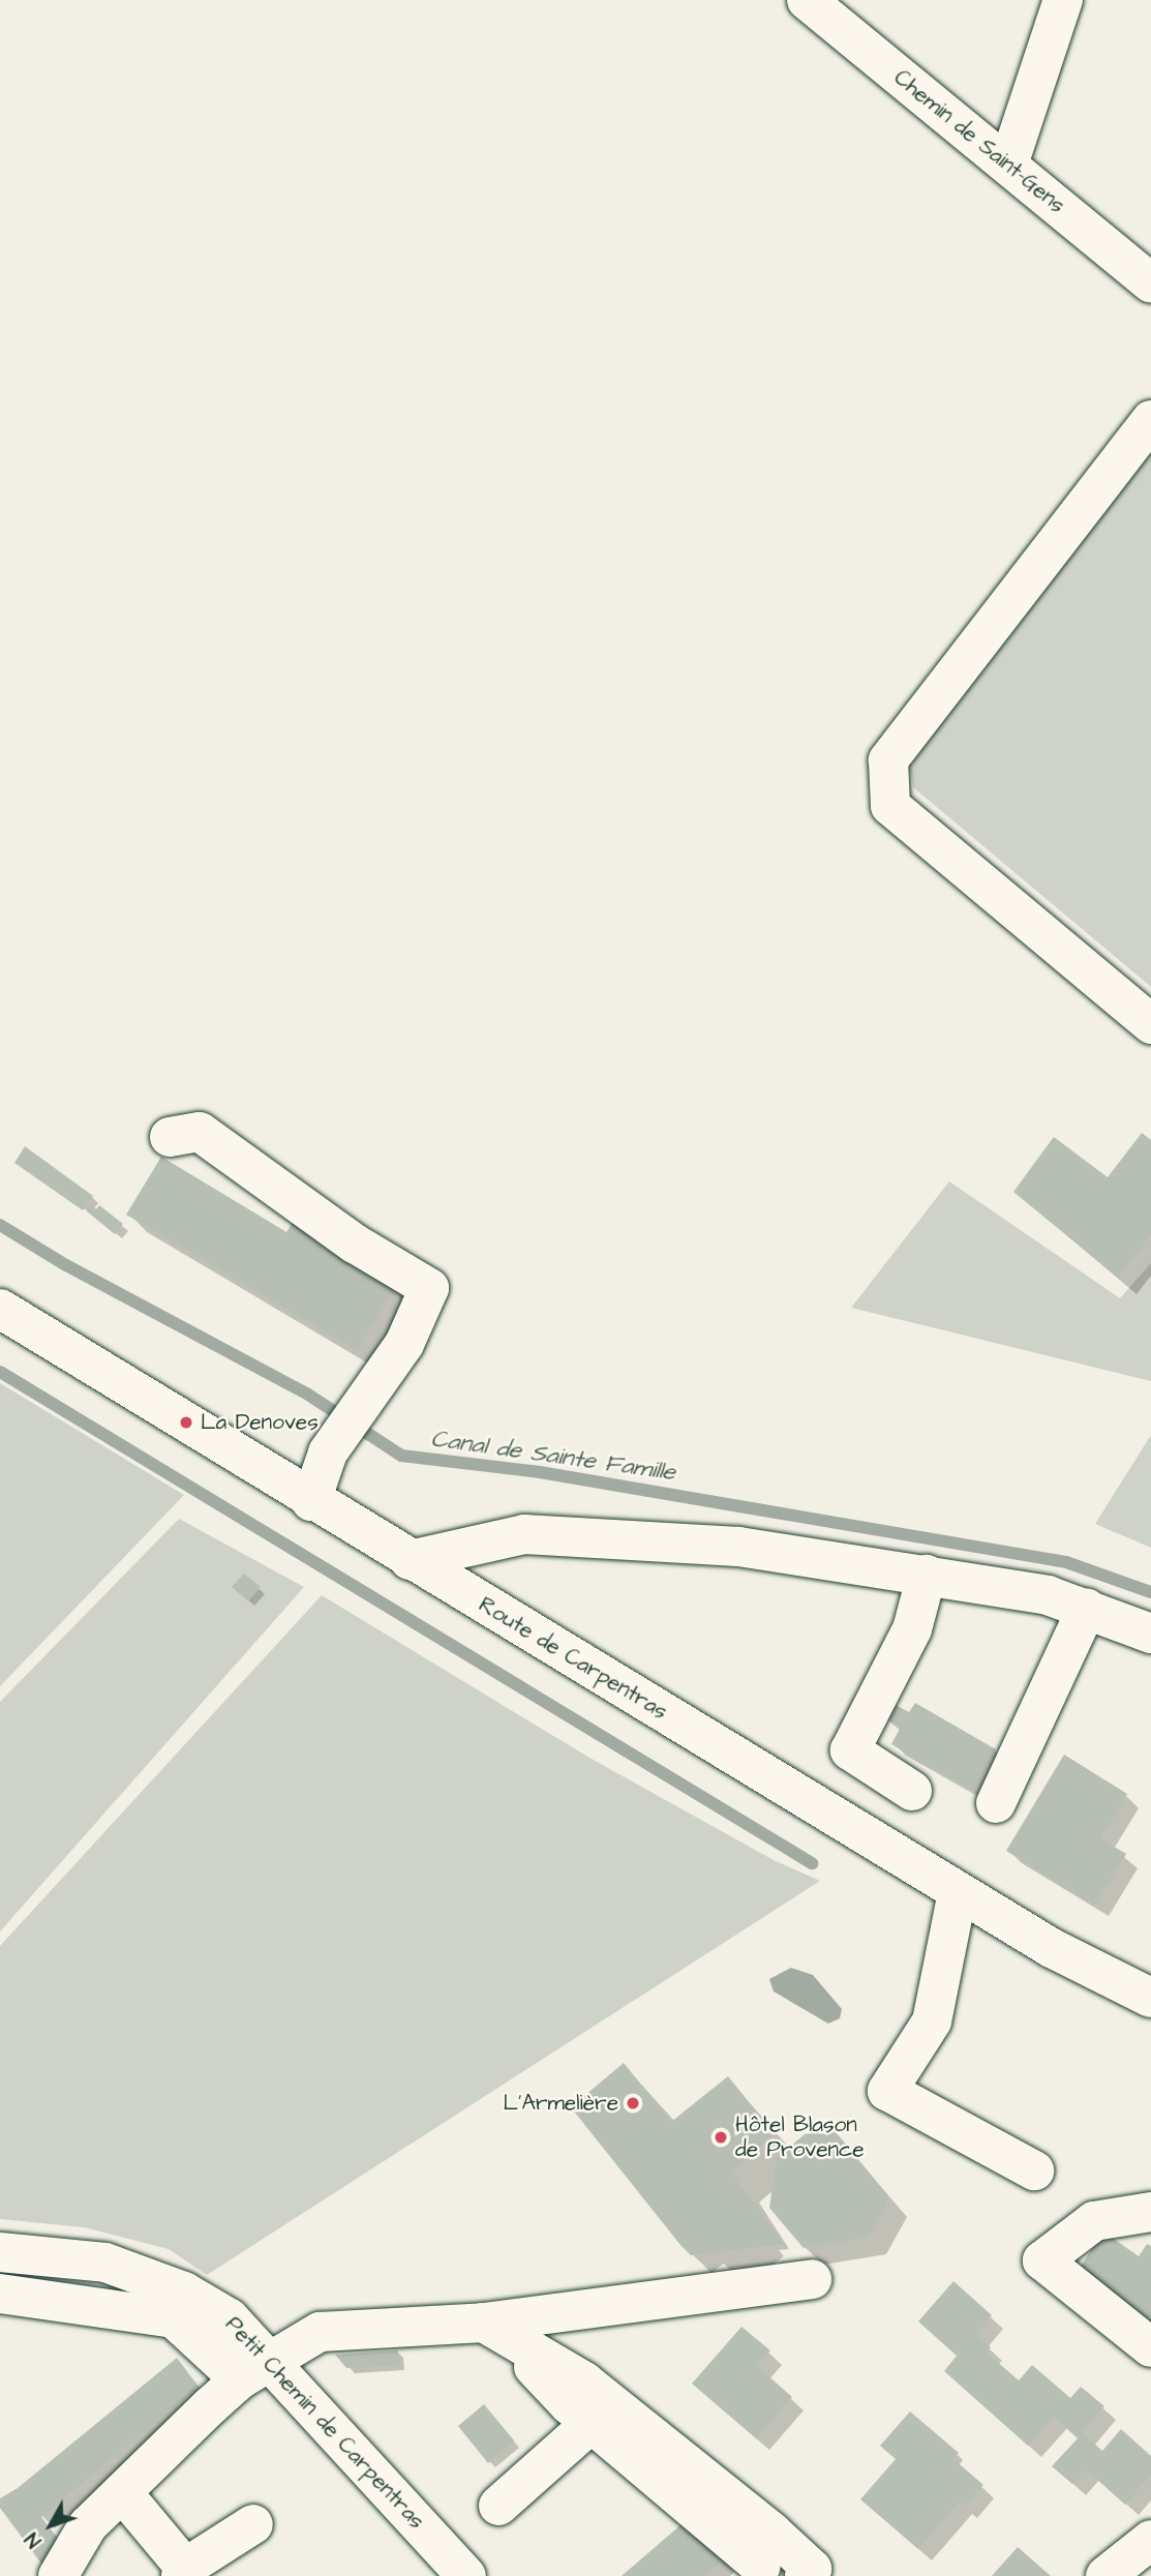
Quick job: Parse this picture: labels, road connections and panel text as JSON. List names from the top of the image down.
{
  "streets": {
    "main road": ["Chemin de Saint-Gens", "Route de Carpentras", "Petit Chemin de Carpentras"]
  },
  "water": ["Canal de Sainte Famille"],
  "places": ["La Denoves", "L'Armelière", "Hôtel Blason de Provence"],
  "north": "bottom left"
}
